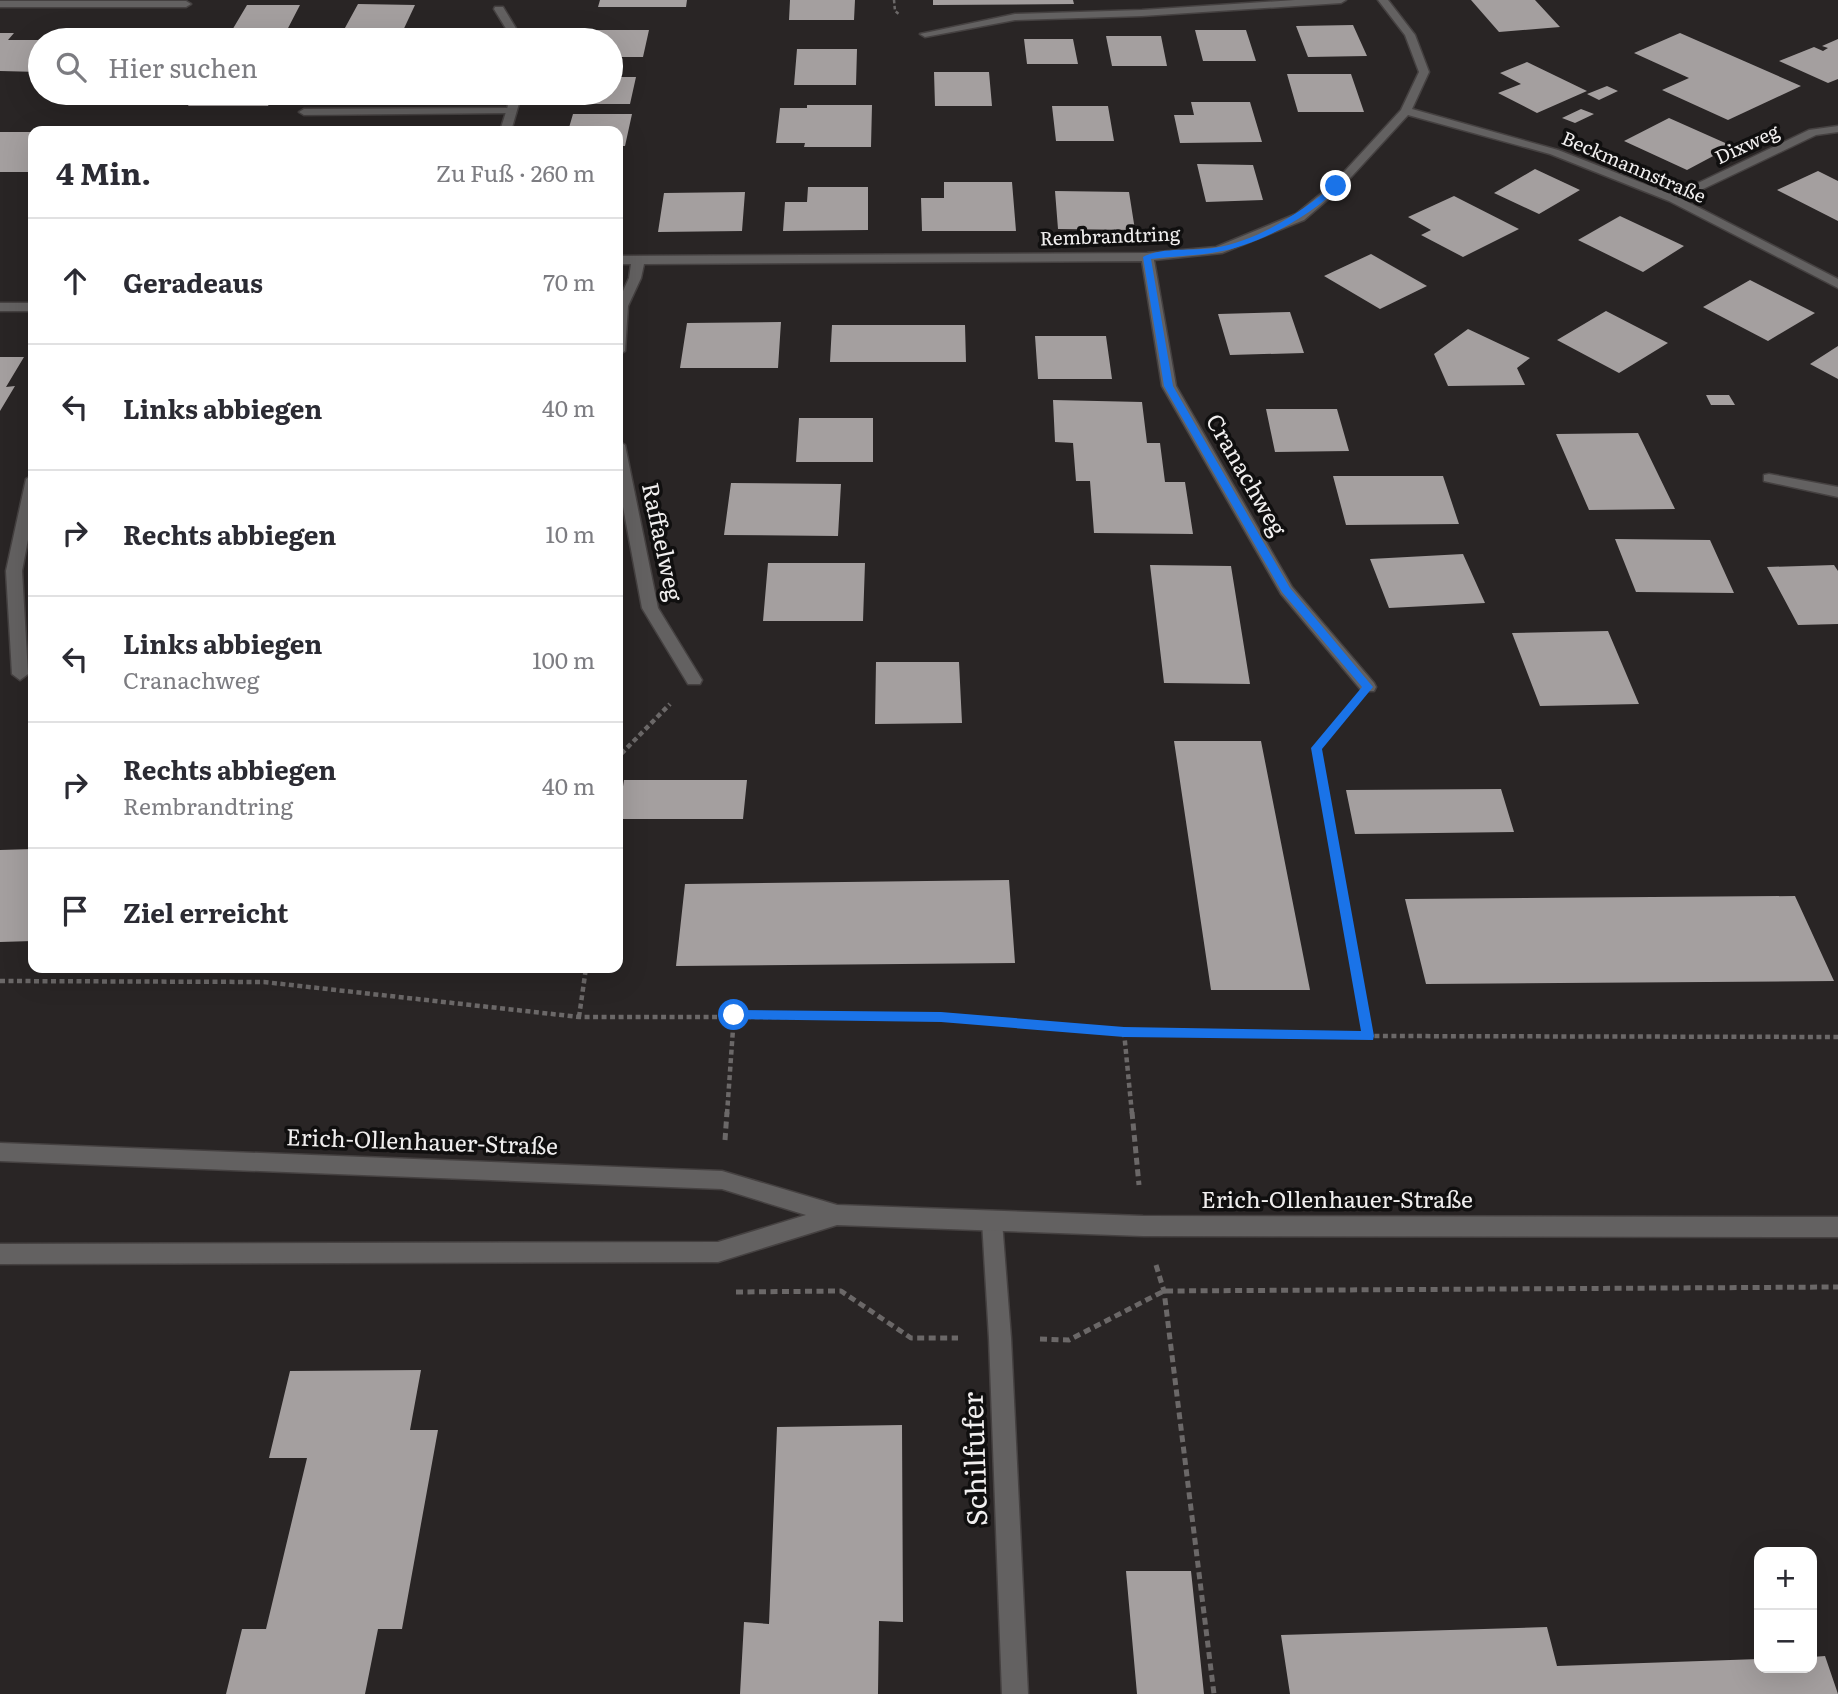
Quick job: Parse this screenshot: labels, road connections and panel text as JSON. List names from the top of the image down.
{
  "streets": {
    "street": [
      "Dixweg",
      "Beckmannstraße",
      "Rembrandtring",
      "Cranachweg",
      "Raffaelweg",
      "Erich-Ollenhauer-Straße",
      "Schilfufer"
    ]
  },
  "crossings": [
    ["Dixweg", "Beckmannstraße"],
    ["Beckmannstraße", "Rembrandtring"],
    ["Rembrandtring", "Cranachweg"],
    ["Erich-Ollenhauer-Straße", "Schilfufer"]
  ],
  "page": {
    "search": "Hier suchen",
    "heading": ["4 Min.", "Zu Fuß · 260 m"],
    "list": [
      ["Geradeaus", "70 m"],
      ["Links abbiegen", "40 m"],
      ["Rechts abbiegen", "10 m"],
      ["Links abbiegen", "Cranachweg", "100 m"],
      ["Rechts abbiegen", "Rembrandtring", "40 m"],
      "Ziel erreicht"
    ],
    "map_buttons": ["+", "−"]
  }
}
